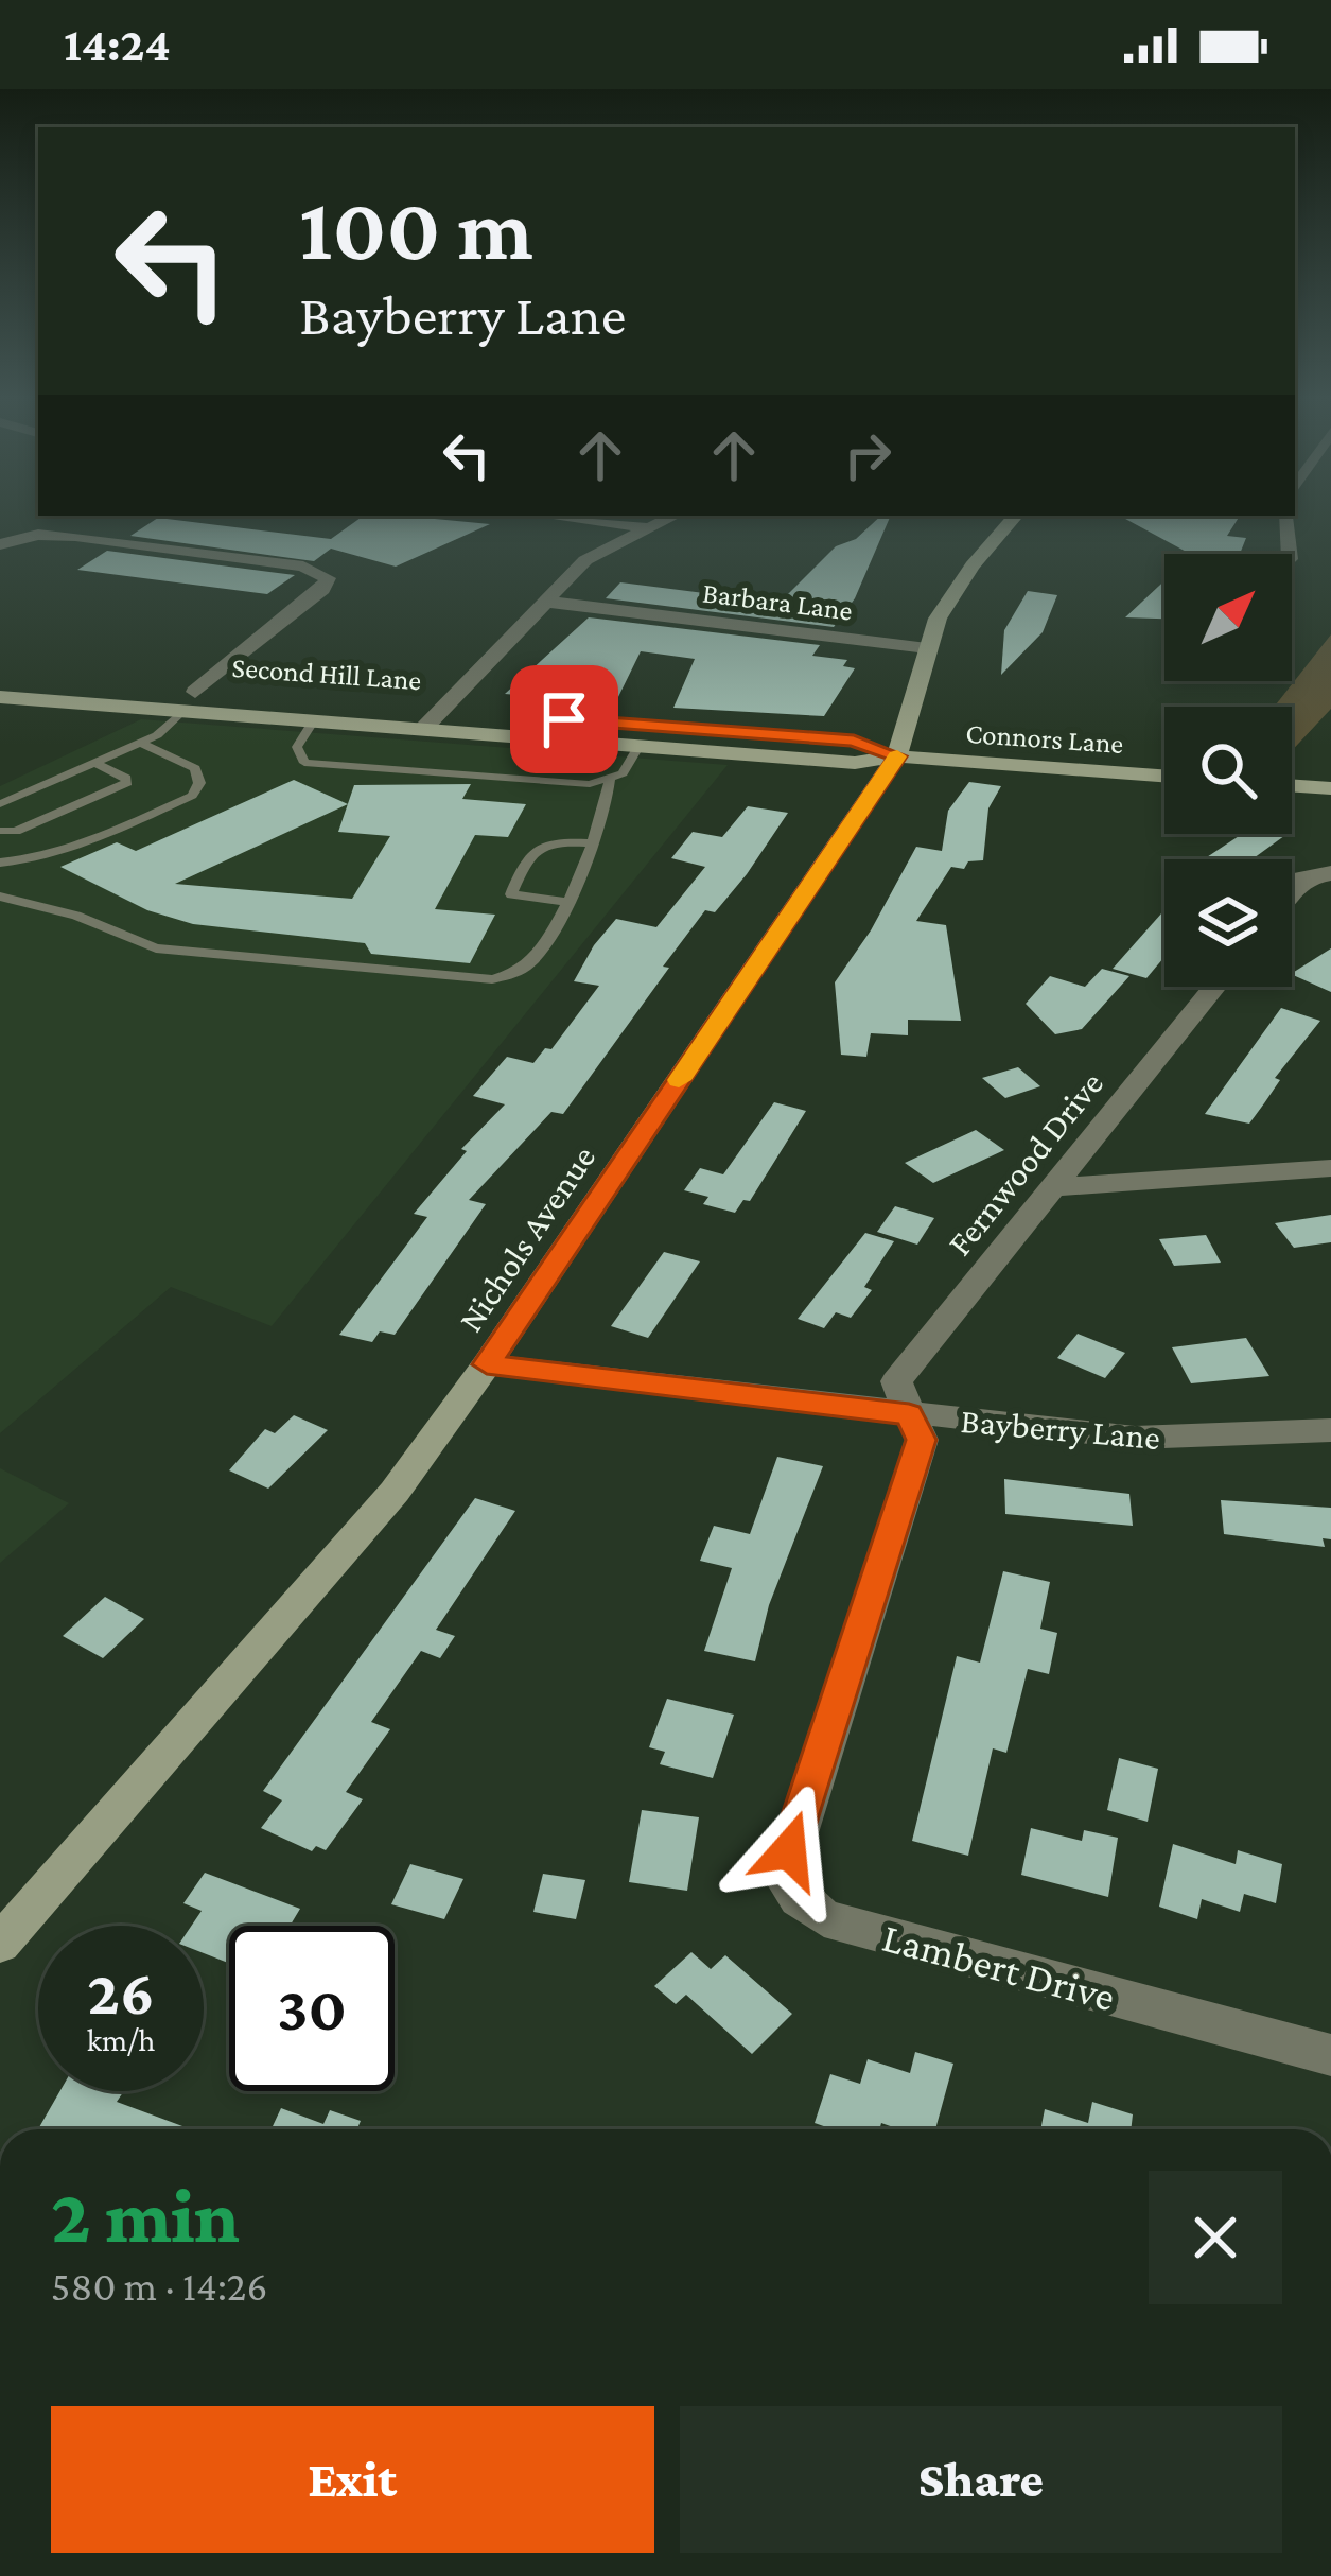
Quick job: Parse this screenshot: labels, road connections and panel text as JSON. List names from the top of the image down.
{
  "streets": {
    "street": [
      "Barbara Lane",
      "Second Hill Lane",
      "Connors Lane",
      "Fernwood Drive",
      "Nichols Avenue",
      "Bayberry Lane",
      "Lambert Drive"
    ]
  },
  "crossings": [
    ["Barbara Lane", "Nichols Avenue"],
    ["Second Hill Lane", "Connors Lane"],
    ["Second Hill Lane", "Nichols Avenue"],
    ["Connors Lane", "Nichols Avenue"],
    ["Fernwood Drive", "Bayberry Lane"],
    ["Fernwood Drive", "Lambert Drive"],
    ["Nichols Avenue", "Bayberry Lane"],
    ["Bayberry Lane", "Lambert Drive"]
  ],
  "north": "top right",
  "page": {
    "status": "14:24",
    "turn": ["100 m", "Bayberry Lane"],
    "speed": "26 km/h",
    "limit": "30",
    "heading": ["2 min", "580 m · 14:26"],
    "buttons": ["Exit", "Share"]
  }
}
